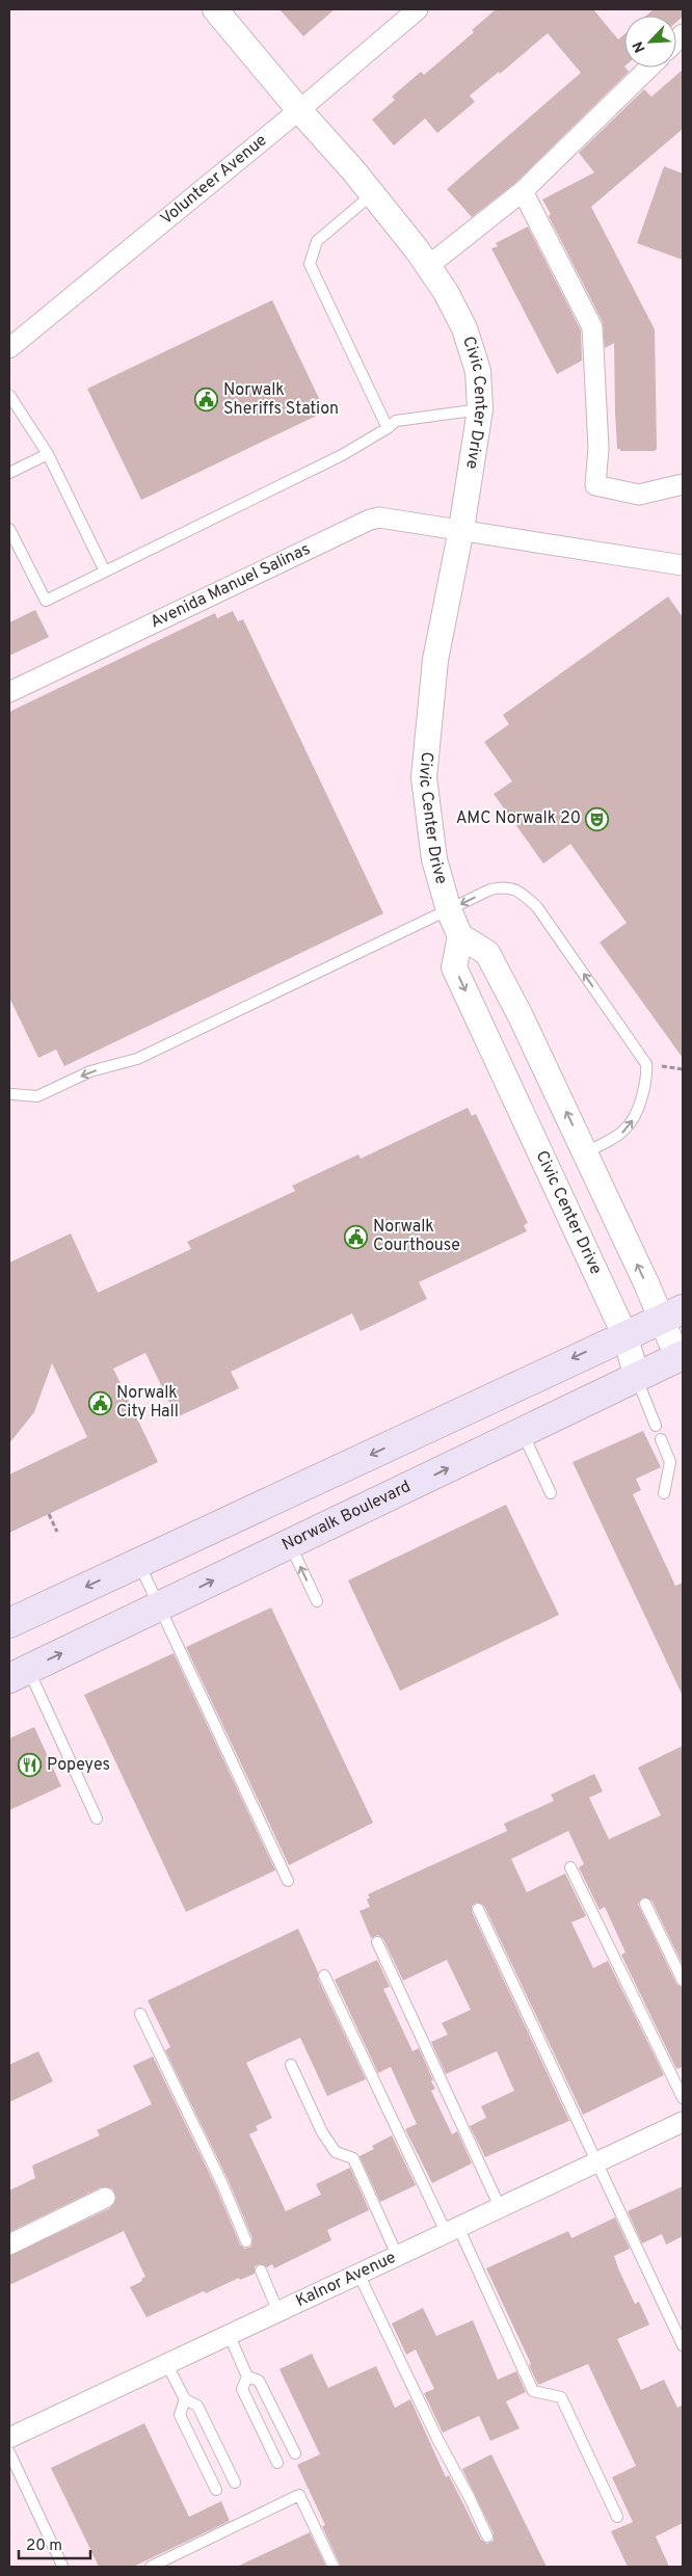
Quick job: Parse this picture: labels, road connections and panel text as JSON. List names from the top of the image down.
{
  "streets": {
    "main road": ["Norwalk Boulevard"],
    "street": [
      "Volunteer Avenue",
      "Civic Center Drive",
      "Avenida Manuel Salinas",
      "Kalnor Avenue"
    ]
  },
  "crossings": [
    ["Volunteer Avenue", "Civic Center Drive"],
    ["Civic Center Drive", "Avenida Manuel Salinas"],
    ["Civic Center Drive", "Norwalk Boulevard"]
  ],
  "places": {
    "public building": ["Norwalk Sheriffs Station", "Norwalk Courthouse", "Norwalk City Hall"],
    "theatre": ["AMC Norwalk 20"],
    "restaurant": ["Popeyes"]
  },
  "scale_bar": "20 m",
  "north": "bottom left"
}
